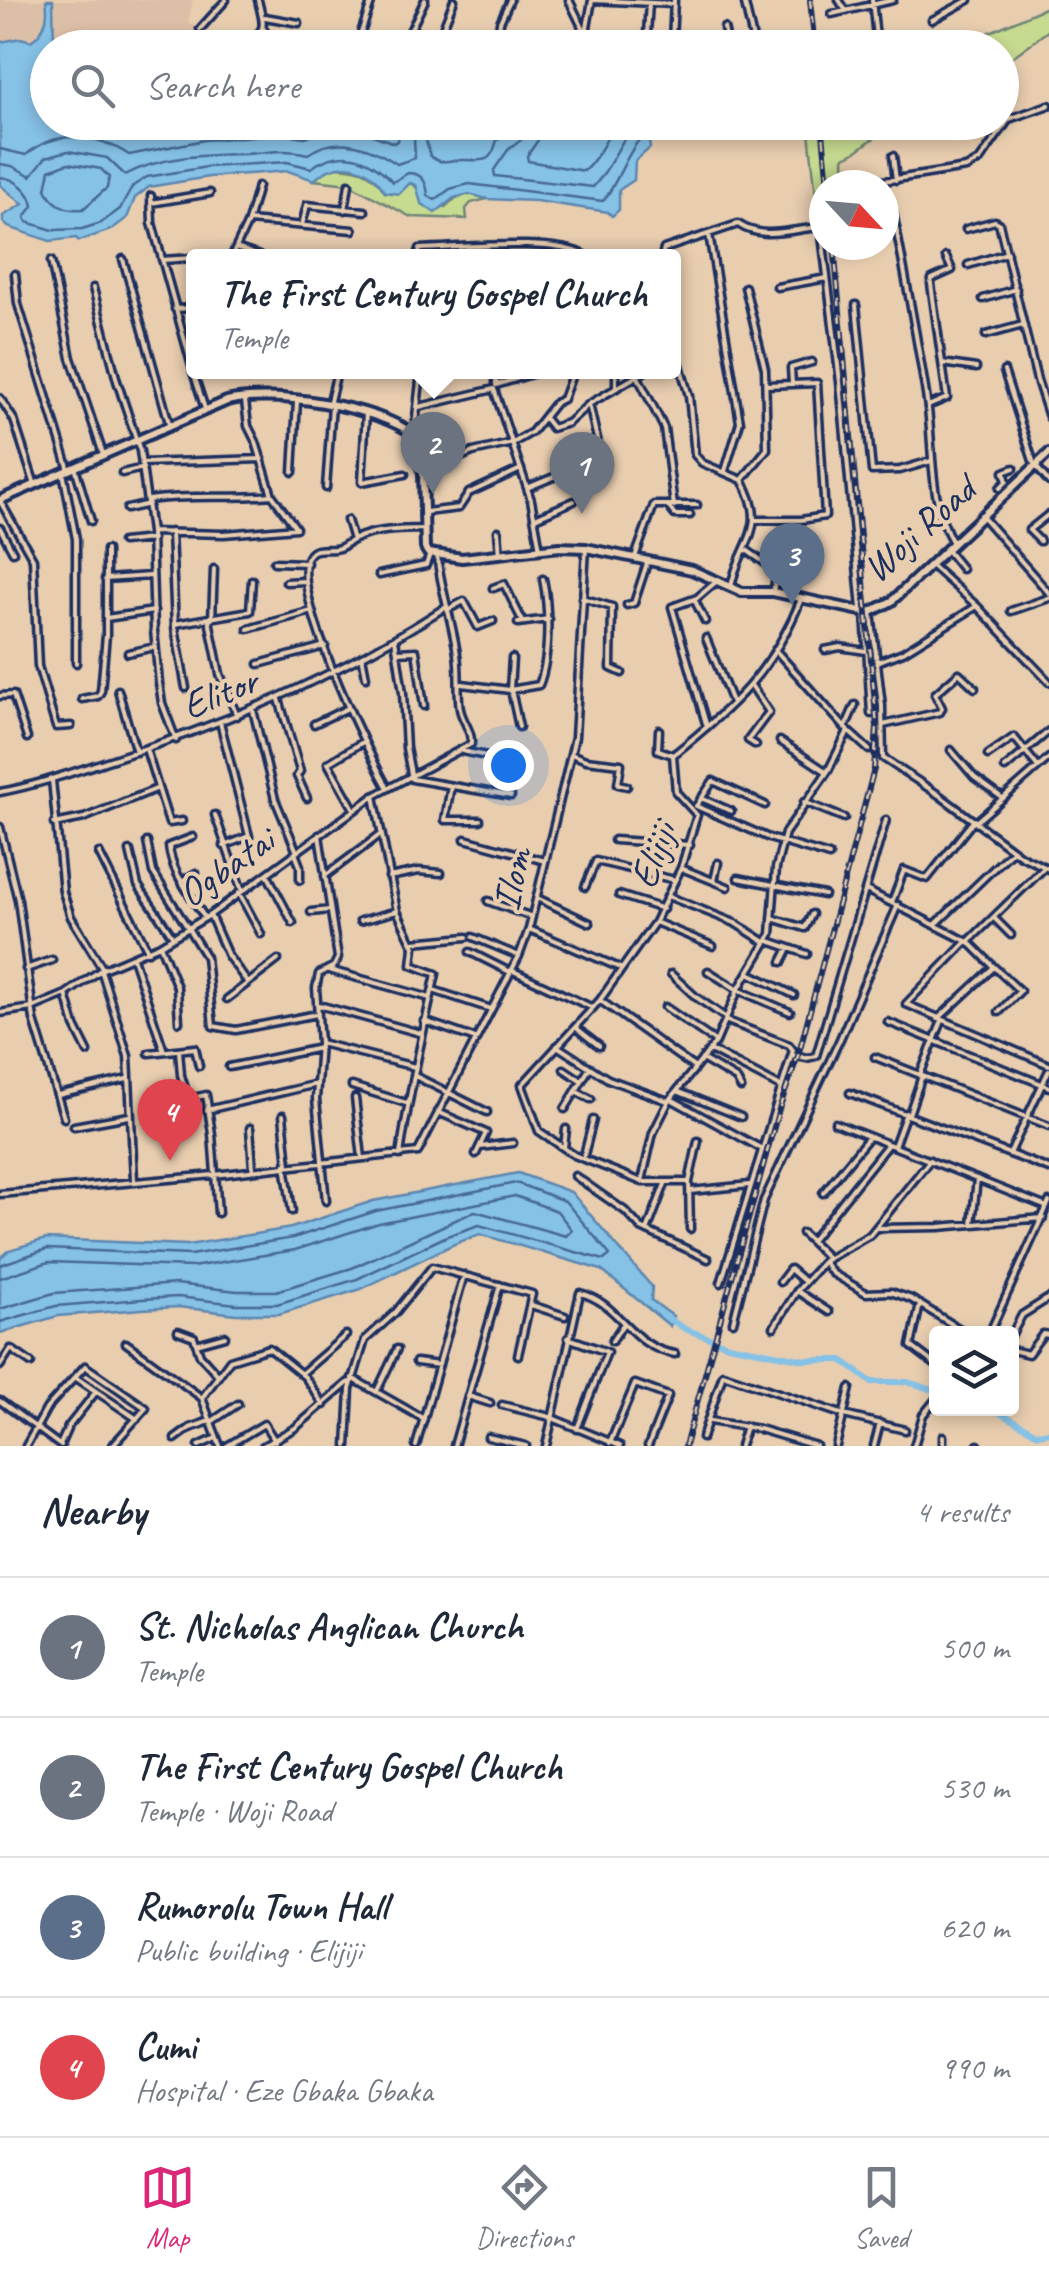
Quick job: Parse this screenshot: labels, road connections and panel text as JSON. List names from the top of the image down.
{
  "streets": {
    "main road": ["Woji Road"],
    "street": [
      "Elitor",
      "Elijiji",
      "Ogbatai",
      "Ilom"
    ]
  },
  "crossings": [
    ["Woji Road", "Ilom"]
  ],
  "north": "bottom right",
  "page": {
    "search": "Search here",
    "popup": ["The First Century Gospel Church", "Temple"],
    "pins": [
      "2",
      "1",
      "3",
      "4"
    ],
    "heading": ["Nearby", "4 results"],
    "list": [
      {
        "mark": "1",
        "name": "St. Nicholas Anglican Church",
        "note": "Temple",
        "value": "500 m"
      },
      {
        "mark": "2",
        "name": "The First Century Gospel Church",
        "note": "Temple · Woji Road",
        "value": "530 m"
      },
      {
        "mark": "3",
        "name": "Rumorolu Town Hall",
        "note": "Public building · Elijiji",
        "value": "620 m"
      },
      {
        "mark": "4",
        "name": "Cumi",
        "note": "Hospital · Eze Gbaka Gbaka",
        "value": "990 m"
      }
    ],
    "nav": ["Map", "Directions", "Saved"]
  }
}
